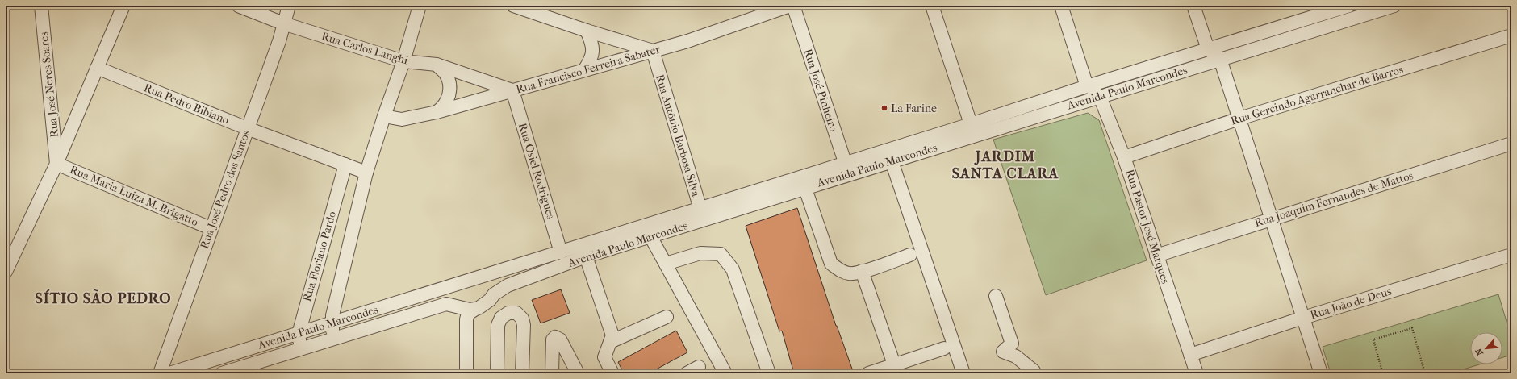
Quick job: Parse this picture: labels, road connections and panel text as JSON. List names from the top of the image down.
{
  "streets": {
    "street": [
      "Rua Carlos Langhi",
      "Rua Francisco Ferreira Sabater",
      "Rua José Neres Soares",
      "Avenida Paulo Marcondes",
      "Rua José Pinheiro",
      "Rua Gercindo Agarranchar de Barros",
      "Rua Pedro Bibiano",
      "Rua Antônio Barbosa Silva",
      "Rua Osiel Rodrigues",
      "Rua José Pedro dos Santos",
      "Rua Maria Luiza M. Brigatto",
      "Rua Joaquim Fernandes de Mattos",
      "Rua Pastor José Marques",
      "Rua Floriano Pardo",
      "Rua João de Deus"
    ]
  },
  "crossings": [
    ["Rua Carlos Langhi", "Rua Francisco Ferreira Sabater"],
    ["Rua Carlos Langhi", "Rua Osiel Rodrigues"],
    ["Rua Carlos Langhi", "Rua José Pedro dos Santos"],
    ["Rua Francisco Ferreira Sabater", "Rua Antônio Barbosa Silva"],
    ["Rua Francisco Ferreira Sabater", "Rua Osiel Rodrigues"],
    ["Rua José Neres Soares", "Rua Maria Luiza M. Brigatto"],
    ["Avenida Paulo Marcondes", "Rua José Pinheiro"],
    ["Avenida Paulo Marcondes", "Rua Antônio Barbosa Silva"],
    ["Avenida Paulo Marcondes", "Rua Osiel Rodrigues"],
    ["Avenida Paulo Marcondes", "Rua Pastor José Marques"],
    ["Avenida Paulo Marcondes", "Rua Floriano Pardo"],
    ["Rua Gercindo Agarranchar de Barros", "Rua Pastor José Marques"],
    ["Rua Pedro Bibiano", "Rua José Pedro dos Santos"],
    ["Rua Pedro Bibiano", "Rua Floriano Pardo"],
    ["Rua José Pedro dos Santos", "Rua Maria Luiza M. Brigatto"],
    ["Rua Joaquim Fernandes de Mattos", "Rua Pastor José Marques"],
    ["Rua Pastor José Marques", "Rua João de Deus"]
  ],
  "districts": ["JARDIM SANTA CLARA", "SÍTIO SÃO PEDRO"],
  "places": ["La Farine"],
  "north": "bottom left"
}
